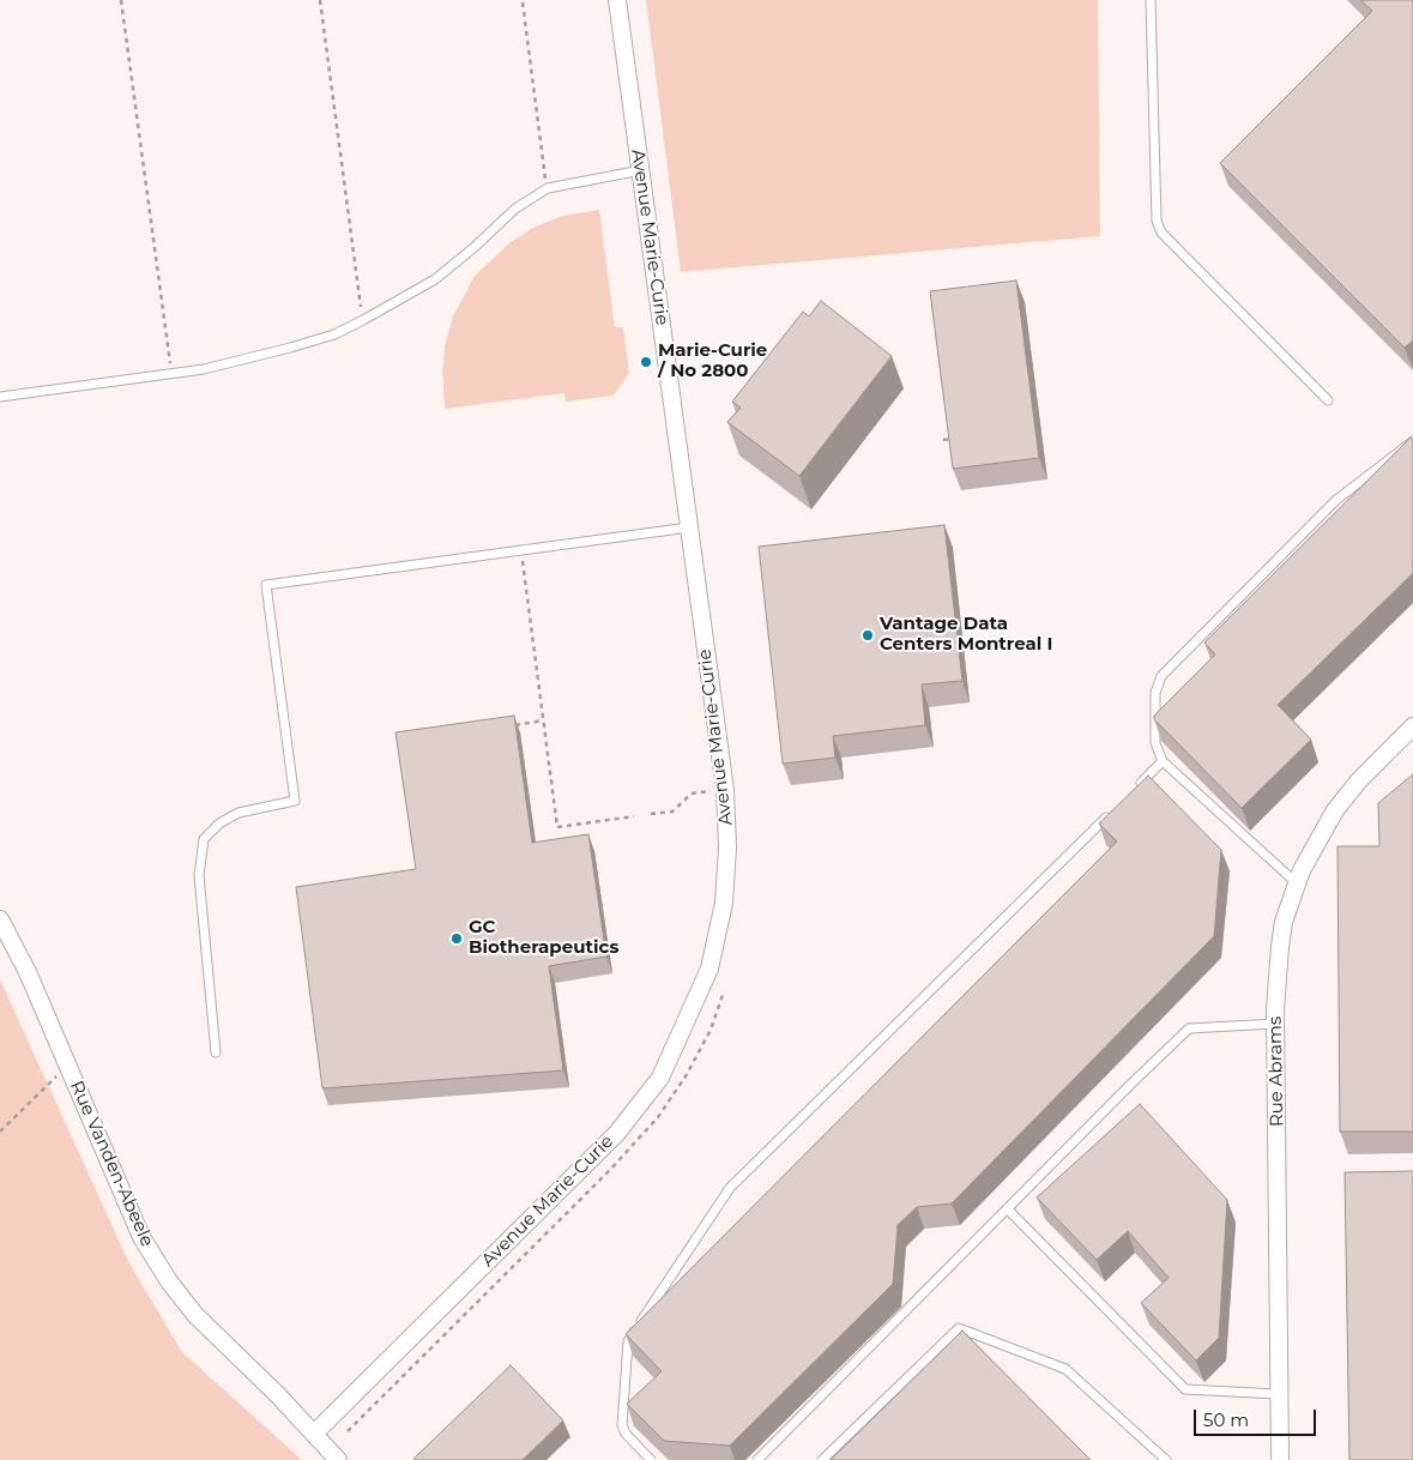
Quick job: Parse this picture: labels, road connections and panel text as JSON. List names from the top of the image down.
{
  "streets": {
    "street": ["Avenue Marie-Curie", "Rue Abrams", "Rue Vanden-Abeele"]
  },
  "crossings": [
    ["Avenue Marie-Curie", "Rue Vanden-Abeele"]
  ],
  "places": ["Marie-Curie / No 2800", "Vantage Data Centers Montreal I", "GC Biotherapeutics"],
  "scale_bar": "50 m"
}
